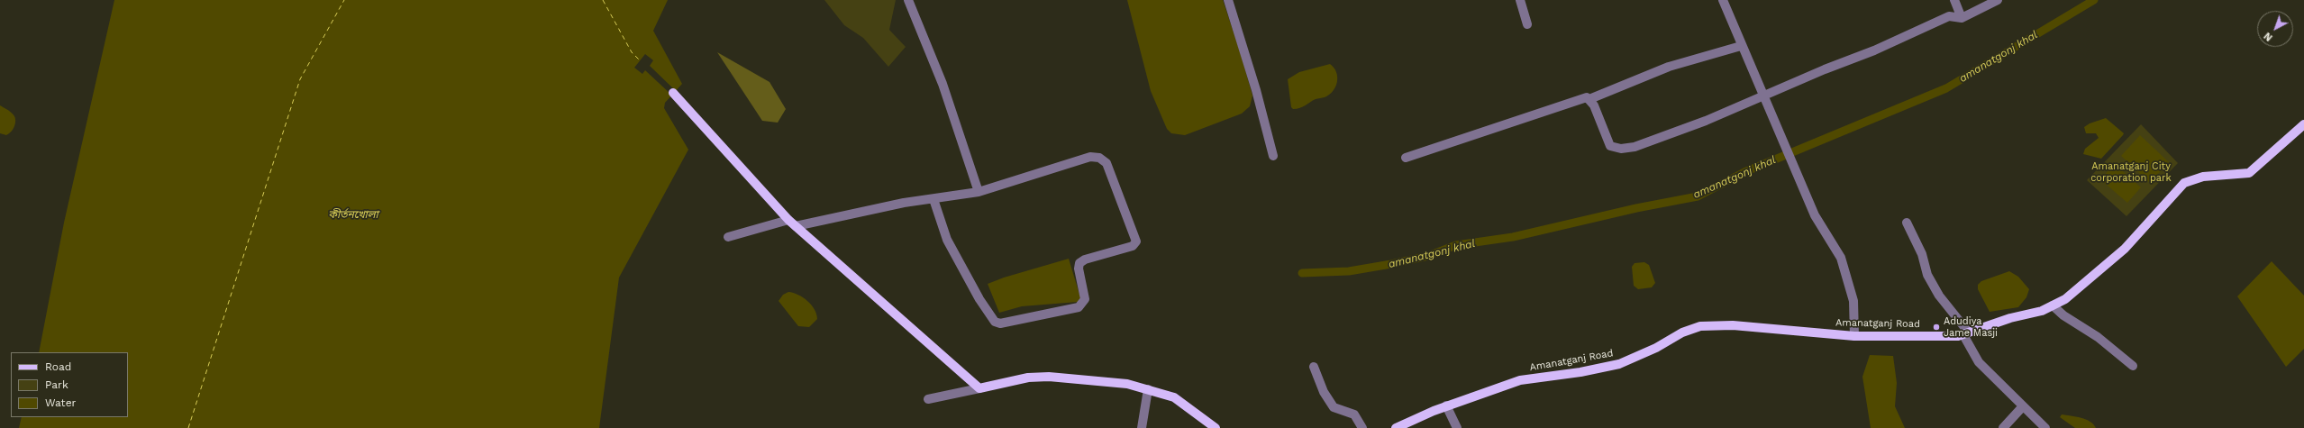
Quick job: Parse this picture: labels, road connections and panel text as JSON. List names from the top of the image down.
{
  "streets": {
    "main road": ["Amanatganj Road"]
  },
  "water": ["amanatgonj khal", "কীর্তনখোলা"],
  "parks": ["Amanatganj City corporation park"],
  "places": ["Adudiya Jame Masji"],
  "legend": ["Road", "Park", "Water"],
  "north": "bottom left"
}
